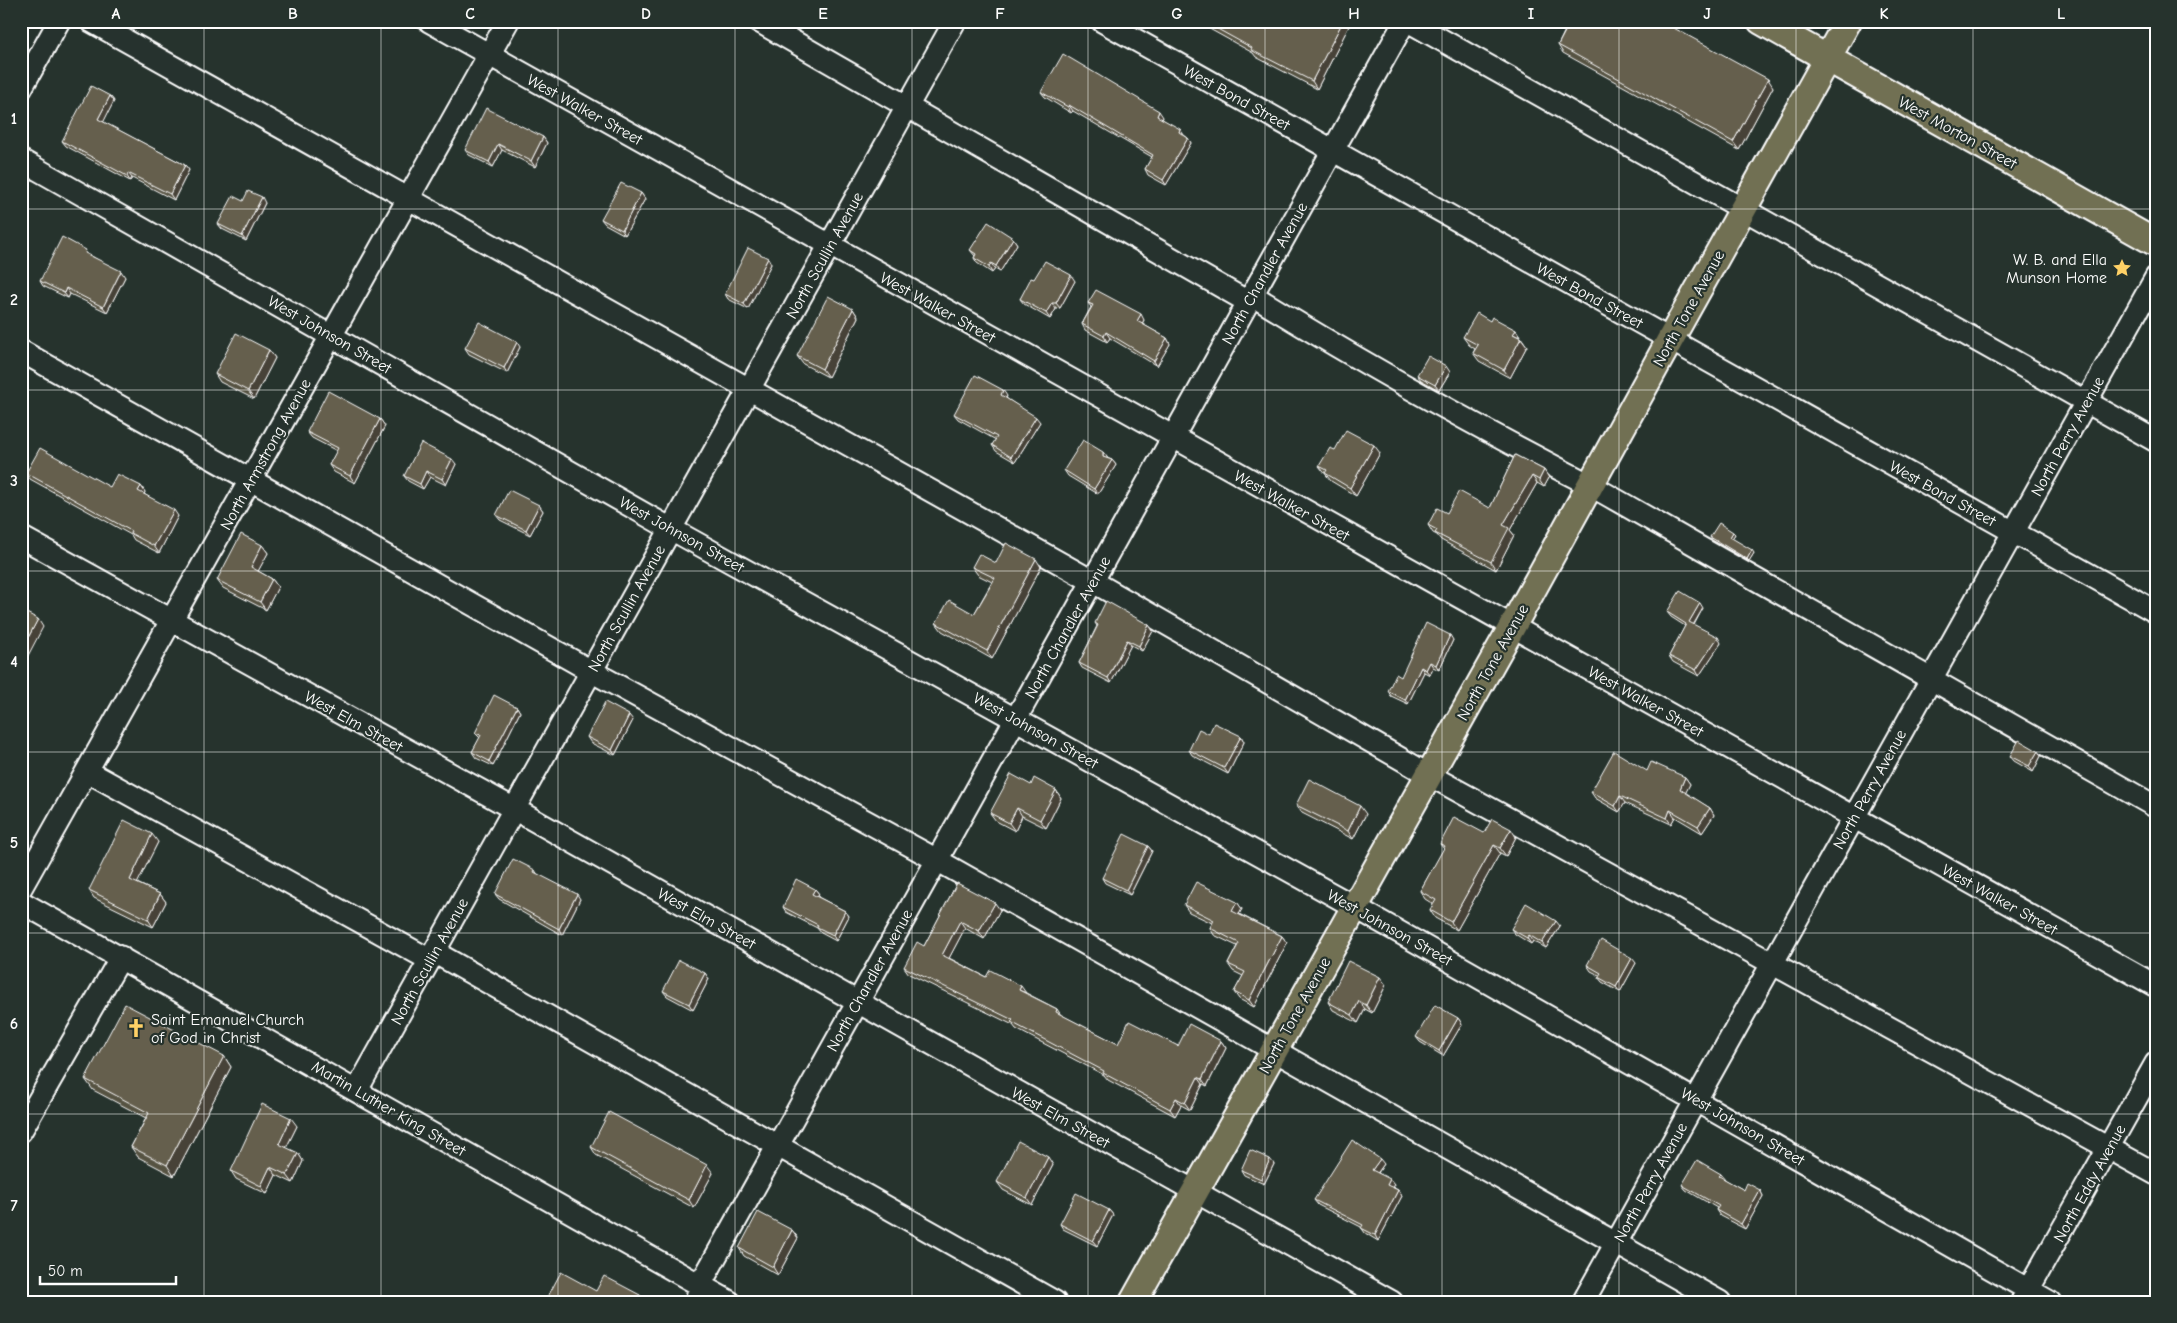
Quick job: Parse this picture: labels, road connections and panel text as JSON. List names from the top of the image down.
{
  "streets": {
    "main road": ["West Morton Street", "North Tone Avenue"],
    "street": [
      "West Bond Street",
      "West Walker Street",
      "North Scullin Avenue",
      "North Chandler Avenue",
      "West Johnson Street",
      "North Perry Avenue",
      "North Armstrong Avenue",
      "West Elm Street",
      "Martin Luther King Street",
      "North Eddy Avenue"
    ]
  },
  "crossings": [
    ["West Bond Street", "North Chandler Avenue"],
    ["West Bond Street", "North Tone Avenue"],
    ["West Bond Street", "North Perry Avenue"],
    ["West Walker Street", "North Scullin Avenue"],
    ["West Walker Street", "North Chandler Avenue"],
    ["West Walker Street", "North Tone Avenue"],
    ["West Walker Street", "North Perry Avenue"],
    ["West Walker Street", "North Armstrong Avenue"],
    ["West Morton Street", "North Tone Avenue"],
    ["North Scullin Avenue", "West Johnson Street"],
    ["North Scullin Avenue", "West Elm Street"],
    ["North Scullin Avenue", "Martin Luther King Street"],
    ["North Chandler Avenue", "West Johnson Street"],
    ["North Chandler Avenue", "West Elm Street"],
    ["North Chandler Avenue", "Martin Luther King Street"],
    ["North Tone Avenue", "West Johnson Street"],
    ["North Tone Avenue", "West Elm Street"],
    ["West Johnson Street", "North Perry Avenue"],
    ["West Johnson Street", "North Armstrong Avenue"],
    ["West Johnson Street", "North Eddy Avenue"],
    ["North Armstrong Avenue", "West Elm Street"]
  ],
  "places": {
    "place": ["W. B. and Ella Munson Home"],
    "church": ["Saint Emanuel Church of God in Christ"]
  },
  "scale_bar": "50 m",
  "grid": {
    "columns": [
      "A",
      "B",
      "C",
      "D",
      "E",
      "F",
      "G",
      "H",
      "I",
      "J",
      "K",
      "L"
    ],
    "rows": [
      "1",
      "2",
      "3",
      "4",
      "5",
      "6",
      "7"
    ]
  }
}
